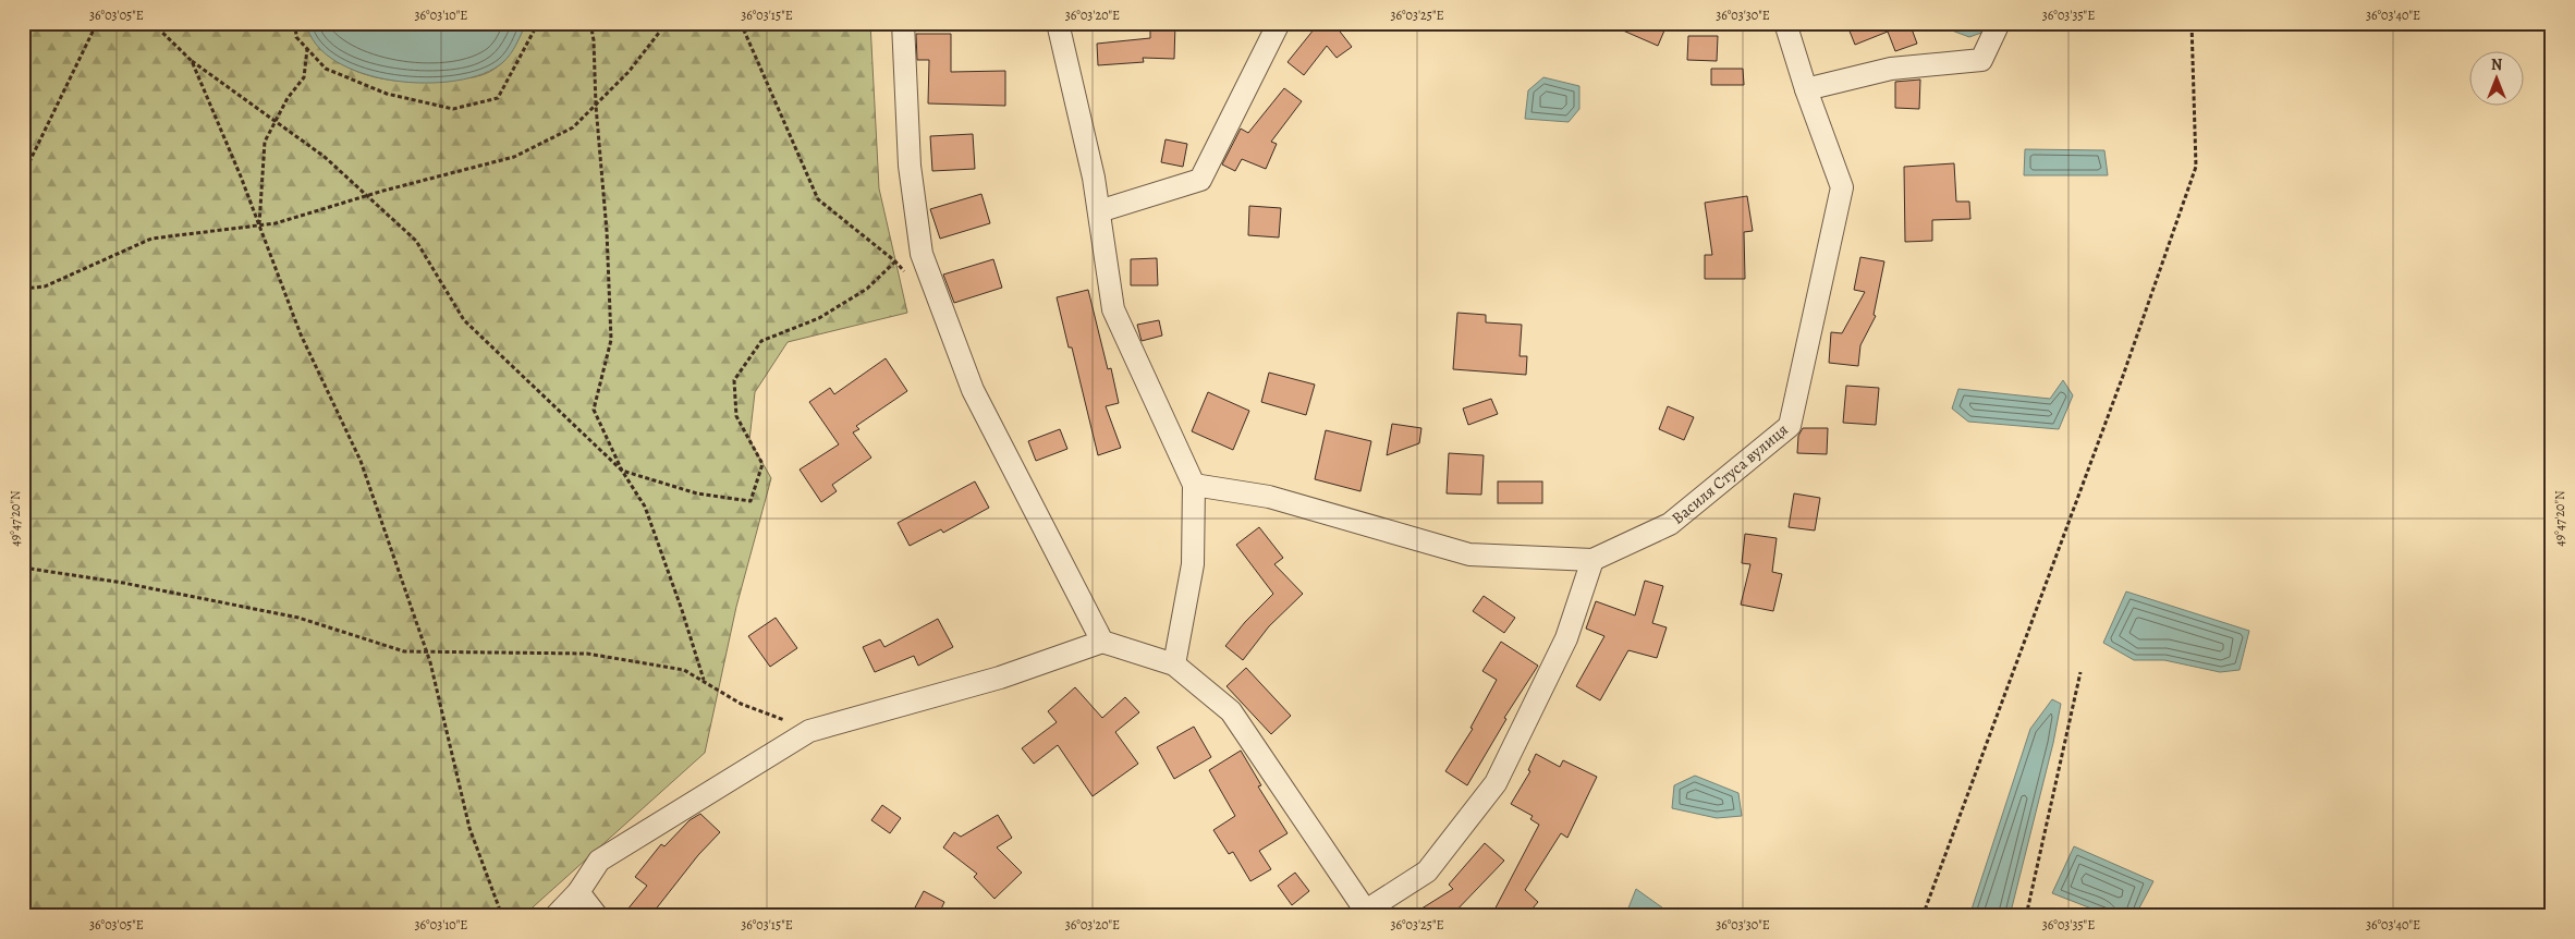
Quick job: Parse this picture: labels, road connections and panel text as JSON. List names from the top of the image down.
{
  "streets": {
    "street": ["Василя Стуса вулиця"]
  },
  "north": "top",
  "coordinates": [
    "36°03'05\"E",
    "36°03'10\"E",
    "36°03'15\"E",
    "36°03'20\"E",
    "36°03'25\"E",
    "36°03'30\"E",
    "36°03'35\"E",
    "36°03'40\"E",
    "49°47'20\"N"
  ]
}
